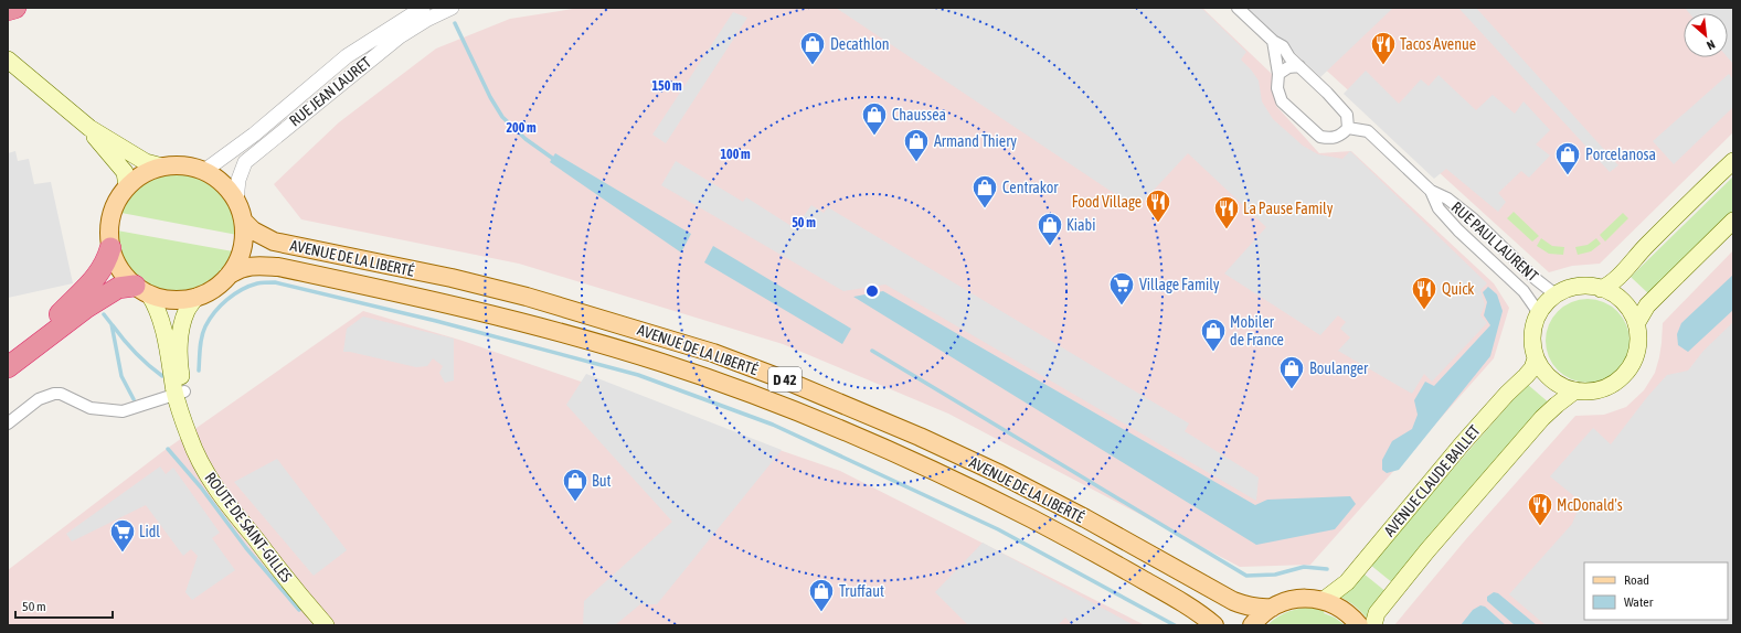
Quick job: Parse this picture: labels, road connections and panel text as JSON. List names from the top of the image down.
{
  "streets": {
    "main road": [
      "AVENUE DE LA LIBERTÉ",
      "D 42",
      "AVENUE CLAUDE BAILLET",
      "ROUTE DE SAINT-GILLES"
    ],
    "street": ["RUE JEAN LAURET", "RUE PAUL LAURENT"]
  },
  "crossings": [
    ["RUE JEAN LAURET", "AVENUE DE LA LIBERTÉ"],
    ["RUE JEAN LAURET", "ROUTE DE SAINT-GILLES"],
    ["RUE PAUL LAURENT", "AVENUE CLAUDE BAILLET"],
    ["AVENUE DE LA LIBERTÉ", "ROUTE DE SAINT-GILLES"]
  ],
  "places": {
    "shop": [
      "Decathlon",
      "Chaussea",
      "Armand Thiery",
      "Porcelanosa",
      "Centrakor",
      "Kiabi",
      "Mobiler de France",
      "Boulanger",
      "But",
      "Truffaut"
    ],
    "restaurant": [
      "Tacos Avenue",
      "Food Village",
      "La Pause Family",
      "Quick",
      "McDonald's"
    ],
    "supermarket": ["Village Family", "Lidl"]
  },
  "legend": ["Road", "Water"],
  "scale_bar": "50 m",
  "north": "bottom right",
  "rings": [
    "150 m",
    "200 m",
    "100 m",
    "50 m"
  ]
}
